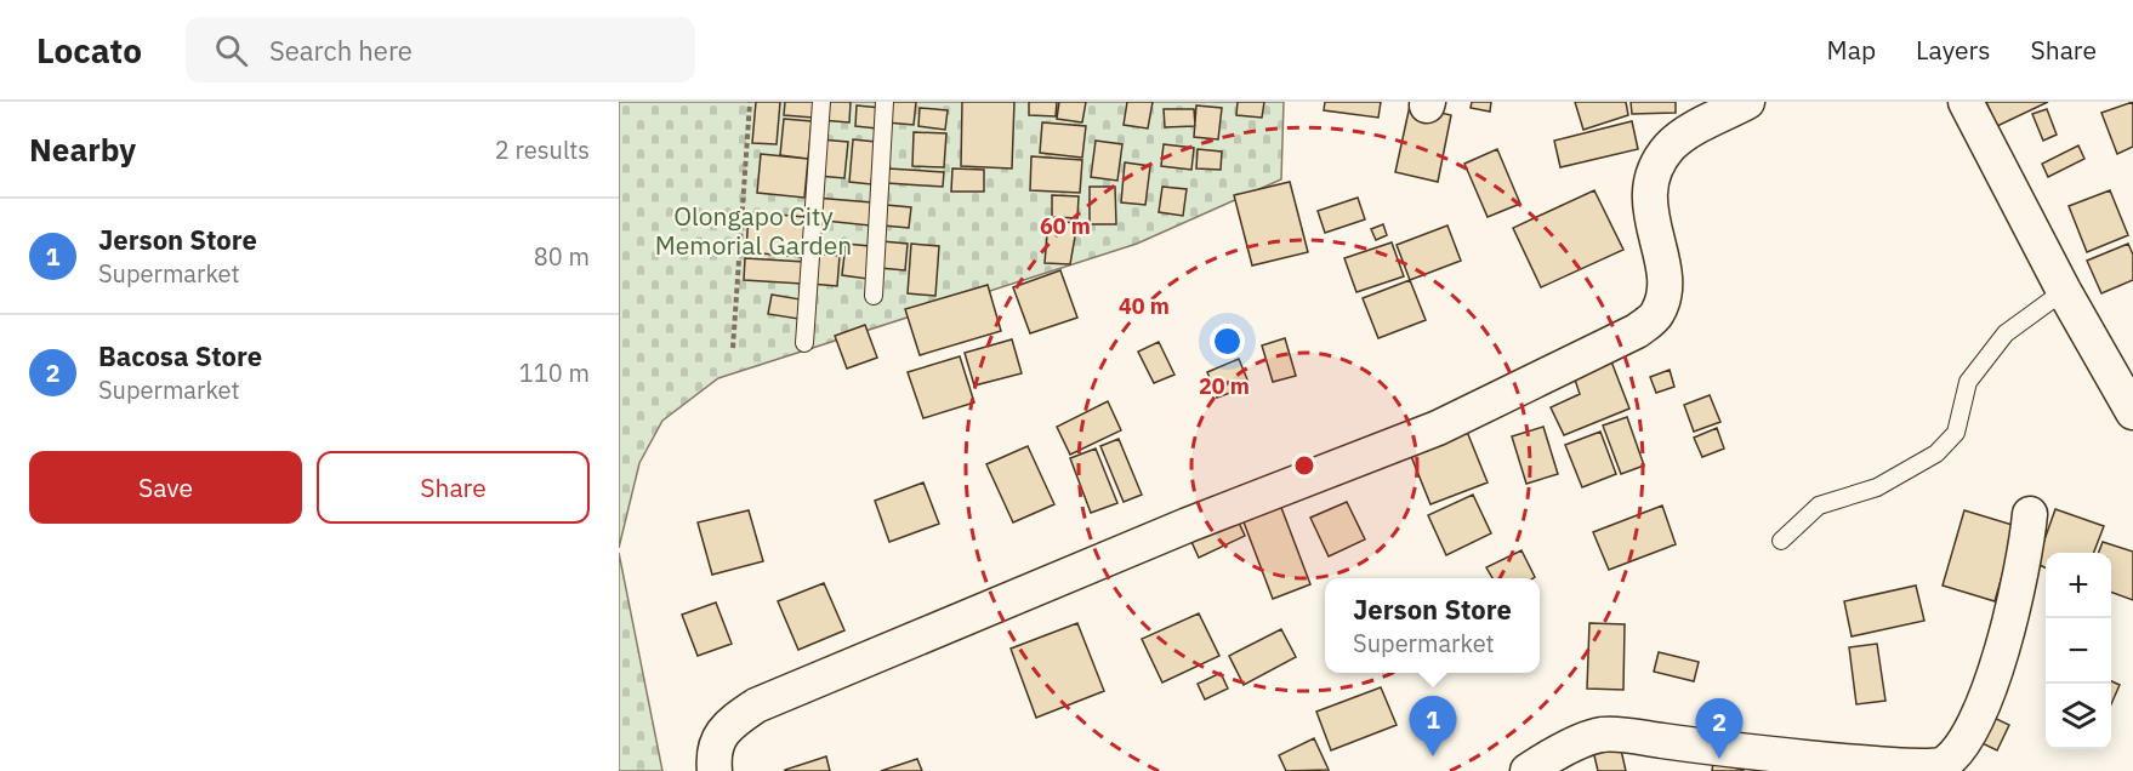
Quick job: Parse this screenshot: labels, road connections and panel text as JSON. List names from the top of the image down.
{
  "parks": ["Olongapo City Memorial Garden"],
  "page": {
    "header": "Locato",
    "search": "Search here",
    "nav": ["Map", "Layers", "Share"],
    "heading": ["Nearby", "2 results"],
    "list": [
      {
        "mark": "1",
        "name": "Jerson Store",
        "note": "Supermarket",
        "value": "80 m"
      },
      {
        "mark": "2",
        "name": "Bacosa Store",
        "note": "Supermarket",
        "value": "110 m"
      }
    ],
    "buttons": ["Save", "Share"],
    "map_buttons": ["+", "−"],
    "popup": ["Jerson Store", "Supermarket"],
    "pins": ["1", "2"]
  },
  "rings": ["60 m", "40 m", "20 m"]
}
